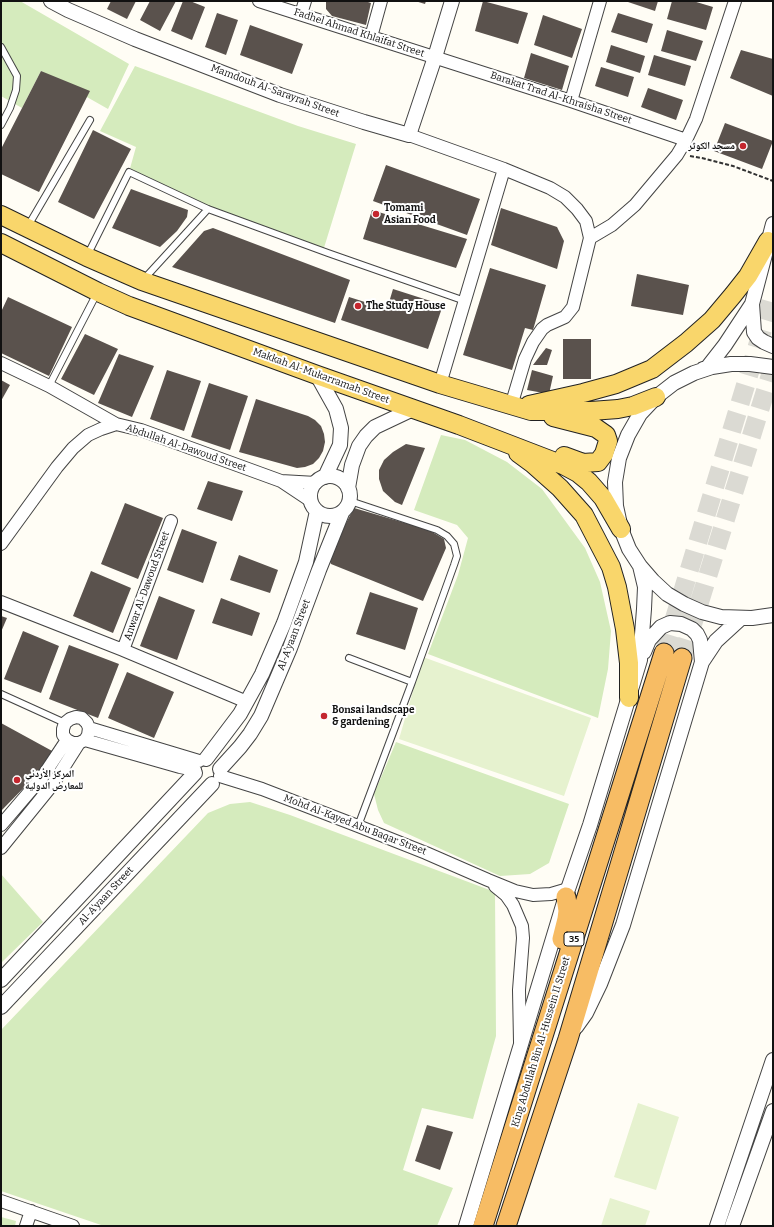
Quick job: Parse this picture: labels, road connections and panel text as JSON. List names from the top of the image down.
{
  "streets": {
    "highway": ["35", "King Abdullah Bin Al-Hussein II Street"],
    "main road": ["Makkah Al-Mukarramah Street"],
    "street": [
      "Fadhel Ahmad Khlaifat Street",
      "Mamdouh Al-Sarayrah Street",
      "Barakat Trad Al-Khraisha Street",
      "Abdullah Al-Dawoud Street",
      "Anwar Al-Dawoud Street",
      "Al-A'yaan Street",
      "Mohd Al-Kayed Abu Baqar Street"
    ]
  },
  "crossings": [
    ["Fadhel Ahmad Khlaifat Street", "Barakat Trad Al-Khraisha Street"],
    ["Makkah Al-Mukarramah Street", "Al-A'yaan Street"],
    ["Abdullah Al-Dawoud Street", "Al-A'yaan Street"],
    ["Anwar Al-Dawoud Street", "Al-A'yaan Street"],
    ["Al-A'yaan Street", "Mohd Al-Kayed Abu Baqar Street"],
    ["Mohd Al-Kayed Abu Baqar Street", "King Abdullah Bin Al-Hussein II Street"]
  ],
  "places": [
    "مسجد الكوثر",
    "Tomami Asian Food",
    "The Study House",
    "Bonsai landscape & gardening",
    "المركز الأردني للمعارض الدولية"
  ]
}
